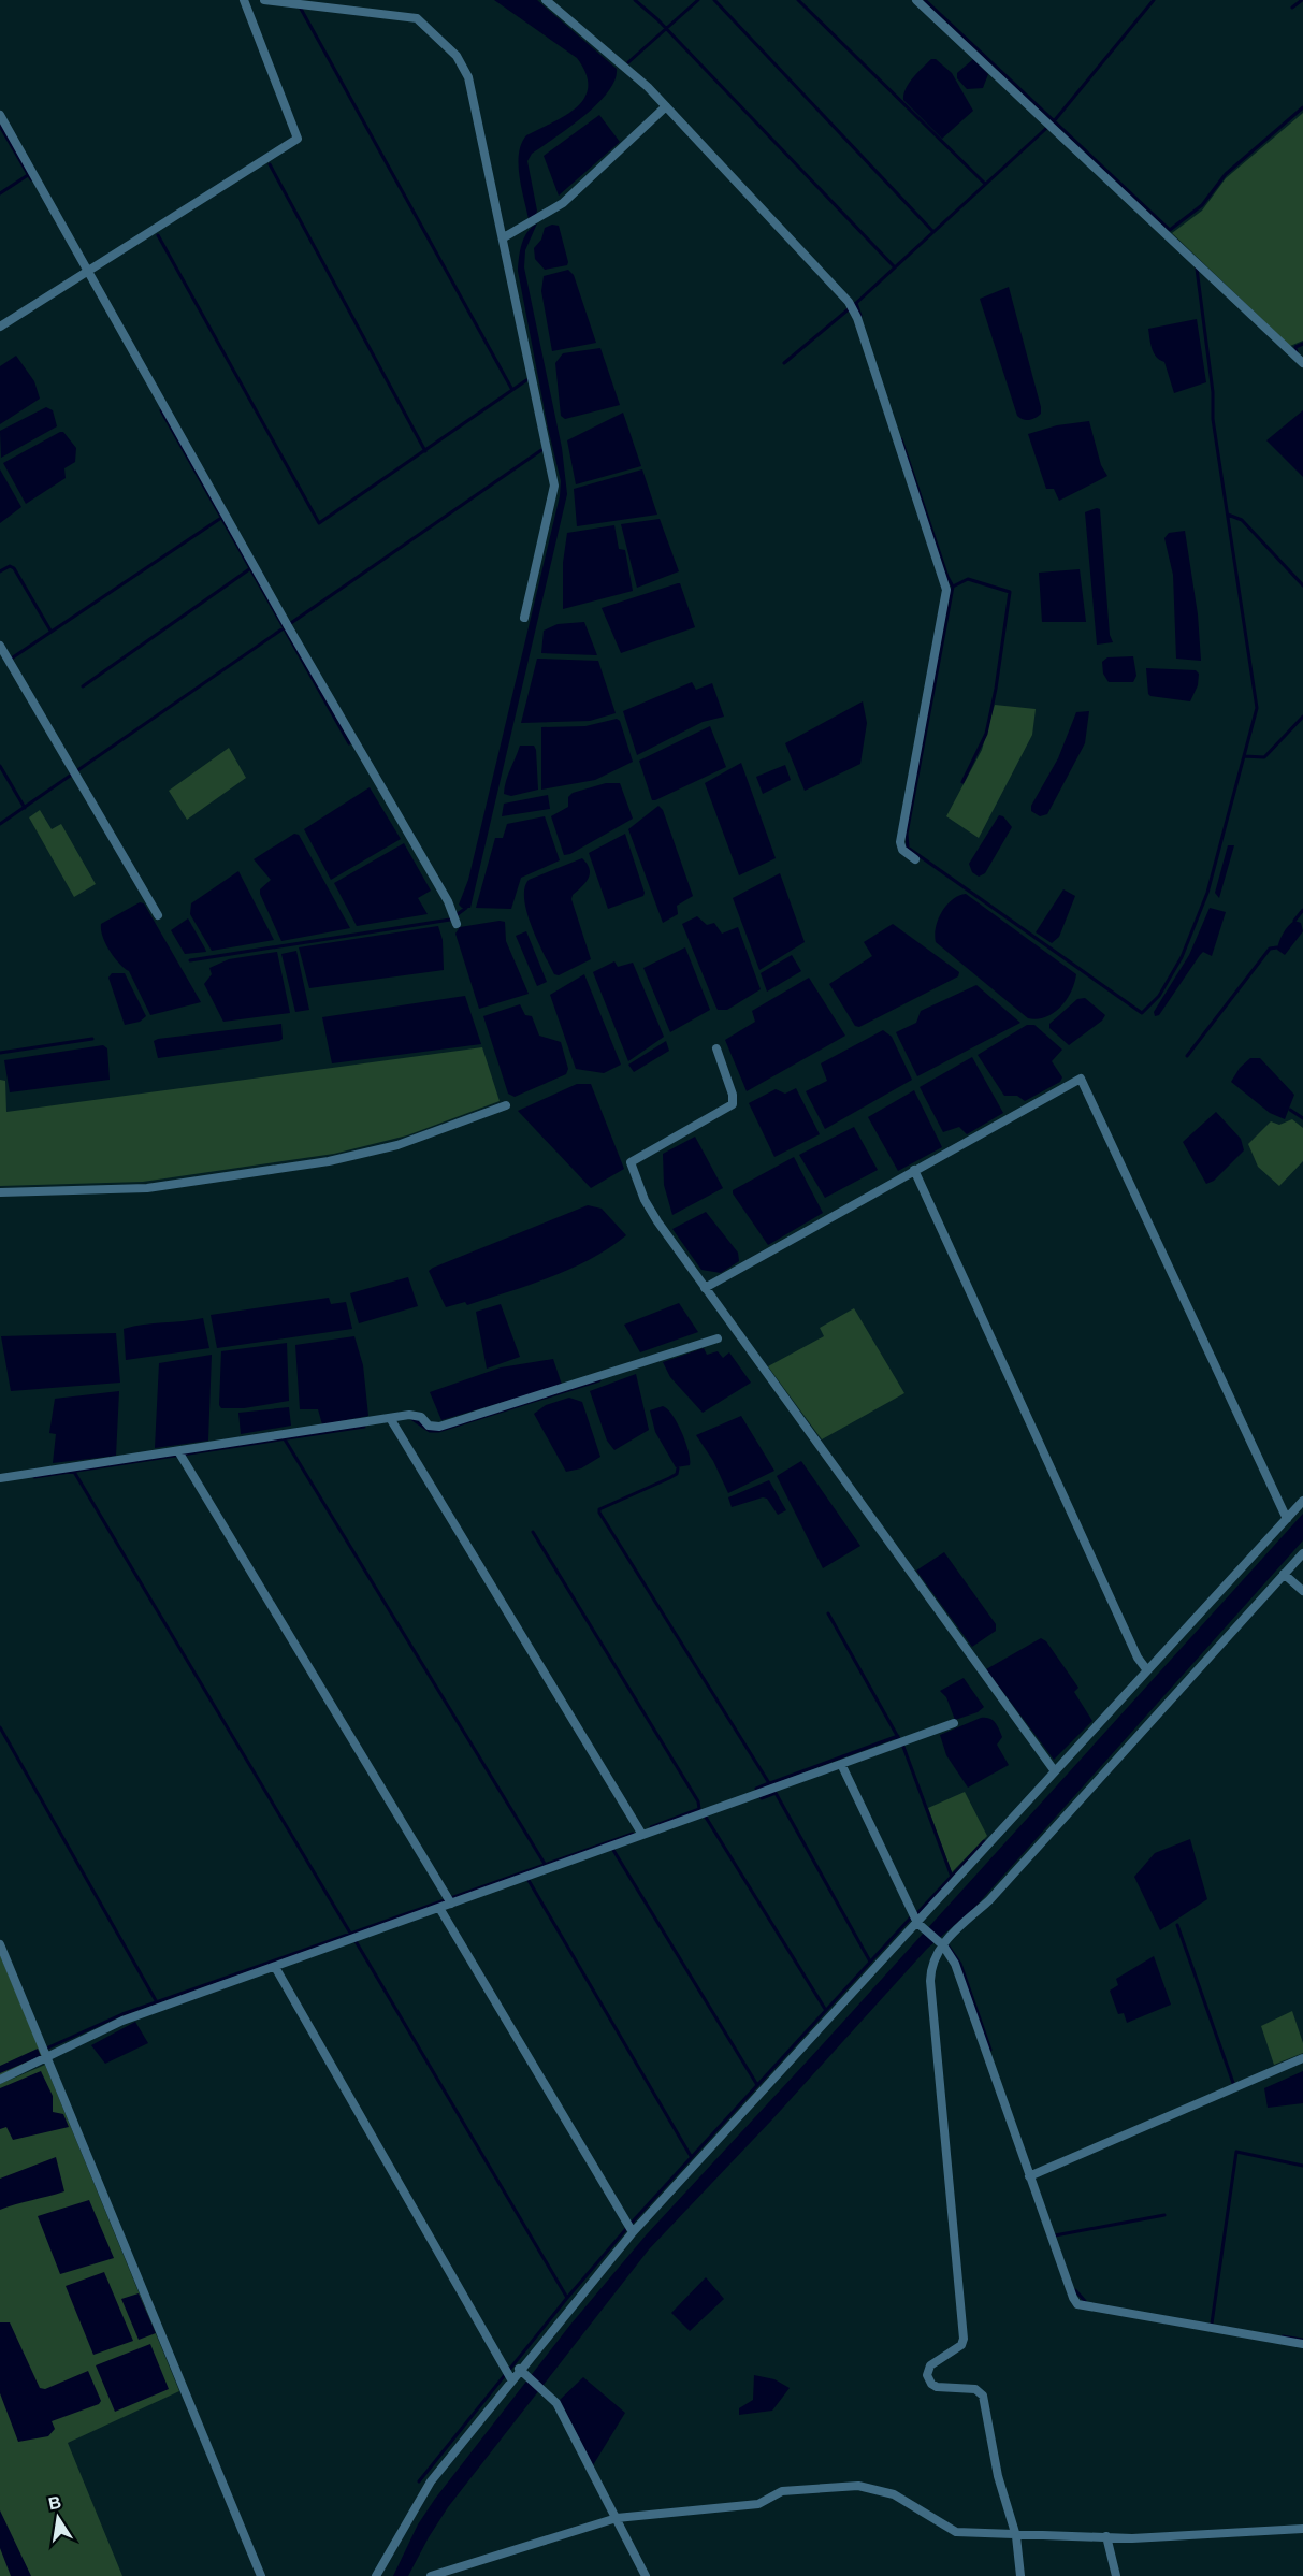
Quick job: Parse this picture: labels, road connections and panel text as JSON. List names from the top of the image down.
{
  "north": "top"
}
